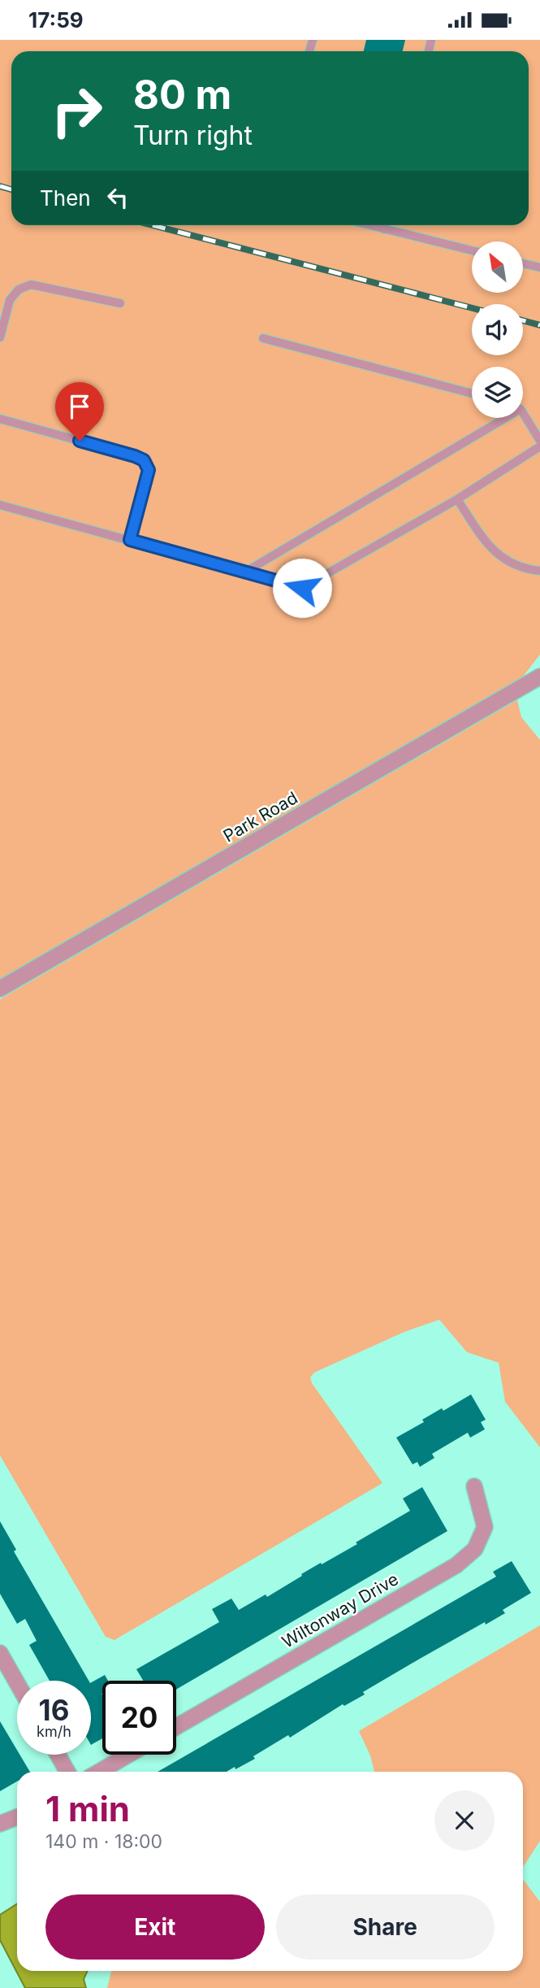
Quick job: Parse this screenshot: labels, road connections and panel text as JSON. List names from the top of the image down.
{
  "streets": {
    "street": ["Park Road", "Wiltonway Drive"]
  },
  "north": "top left",
  "page": {
    "status": "17:59",
    "turn": ["80 m", "Turn right"],
    "then": "Then",
    "speed": "16 km/h",
    "limit": "20",
    "heading": ["1 min", "140 m · 18:00"],
    "buttons": ["Exit", "Share"]
  }
}
